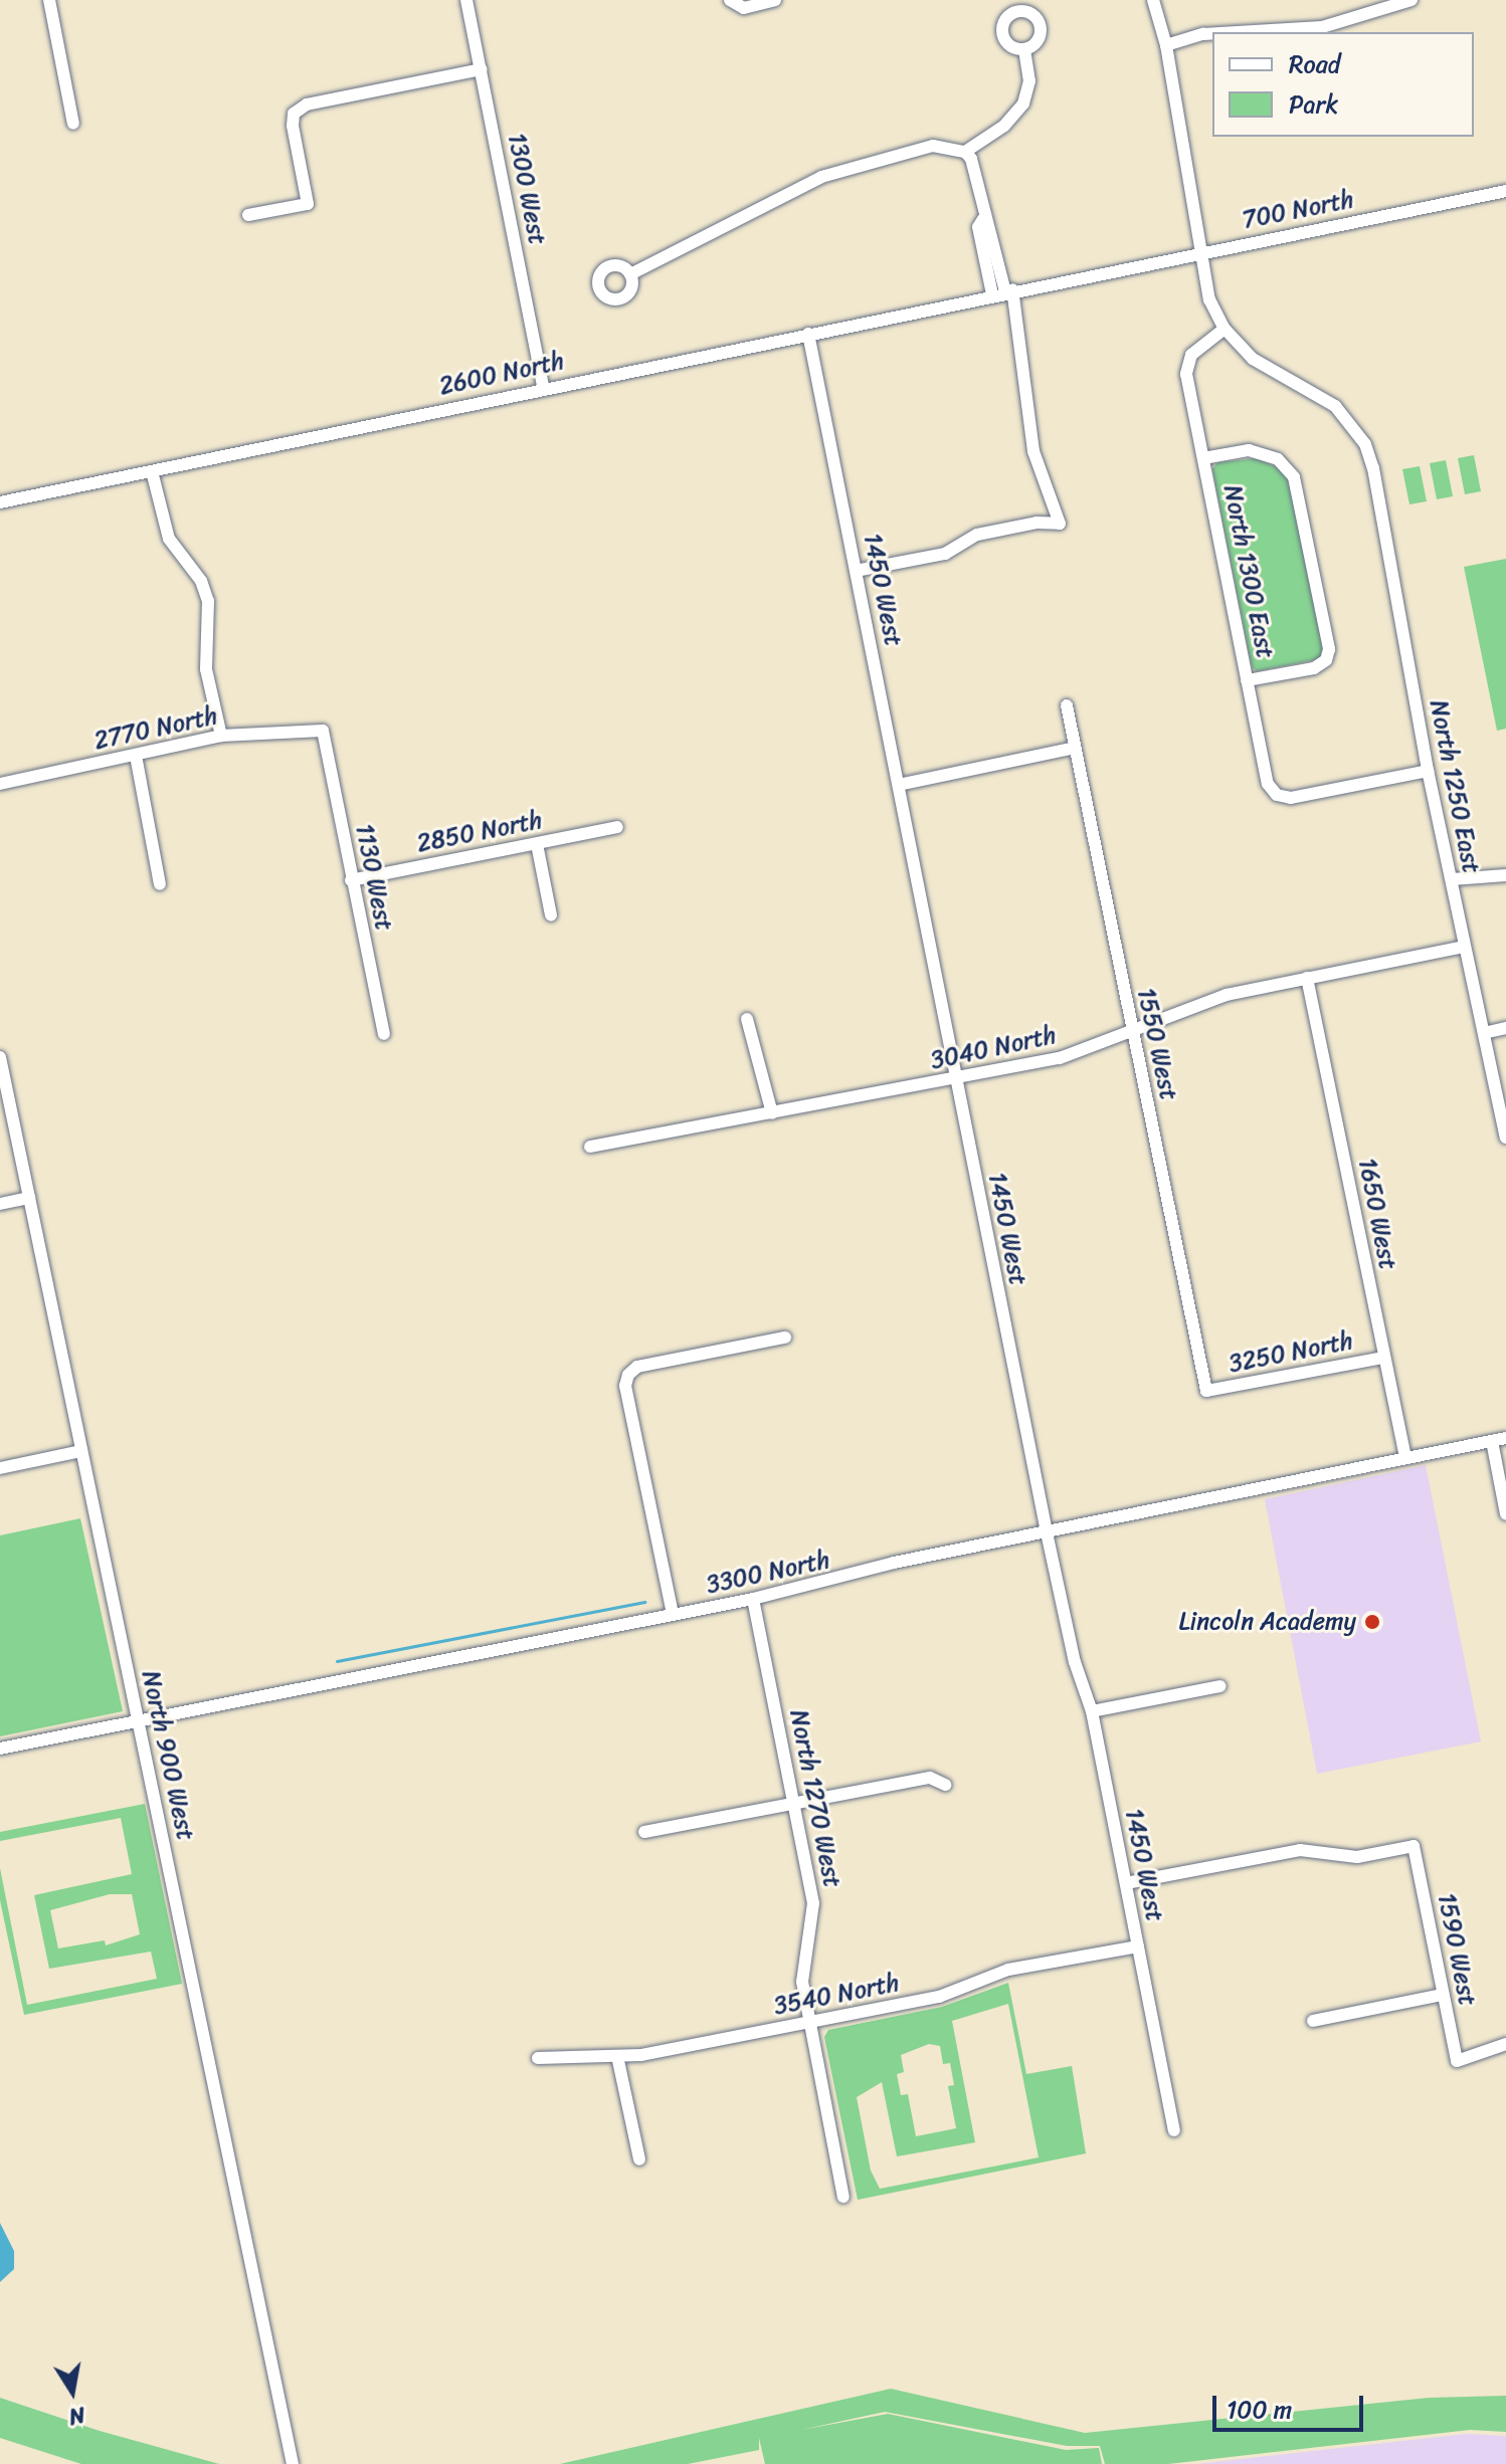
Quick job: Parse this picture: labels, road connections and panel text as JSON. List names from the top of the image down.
{
  "streets": {
    "street": [
      "1300 West",
      "700 North",
      "2600 North",
      "North 1300 East",
      "1450 West",
      "2770 North",
      "North 1250 East",
      "2850 North",
      "1130 West",
      "1550 West",
      "3040 North",
      "1650 West",
      "3250 North",
      "3300 North",
      "North 900 West",
      "North 1270 West",
      "1590 West",
      "3540 North"
    ]
  },
  "crossings": [
    ["1300 West", "2600 North"],
    ["700 North", "2600 North"],
    ["2600 North", "1450 West"],
    ["North 1300 East", "North 1250 East"],
    ["1450 West", "3040 North"],
    ["1450 West", "3300 North"],
    ["1450 West", "1590 West"],
    ["1450 West", "3540 North"],
    ["2770 North", "1130 West"],
    ["North 1250 East", "3040 North"],
    ["2850 North", "1130 West"],
    ["1550 West", "3040 North"],
    ["1550 West", "3250 North"],
    ["3040 North", "1650 West"],
    ["1650 West", "3250 North"],
    ["1650 West", "3300 North"],
    ["3300 North", "North 900 West"],
    ["3300 North", "North 1270 West"],
    ["North 1270 West", "3540 North"]
  ],
  "places": ["Lincoln Academy"],
  "legend": ["Road", "Park"],
  "scale_bar": "100 m",
  "north": "bottom"
}
